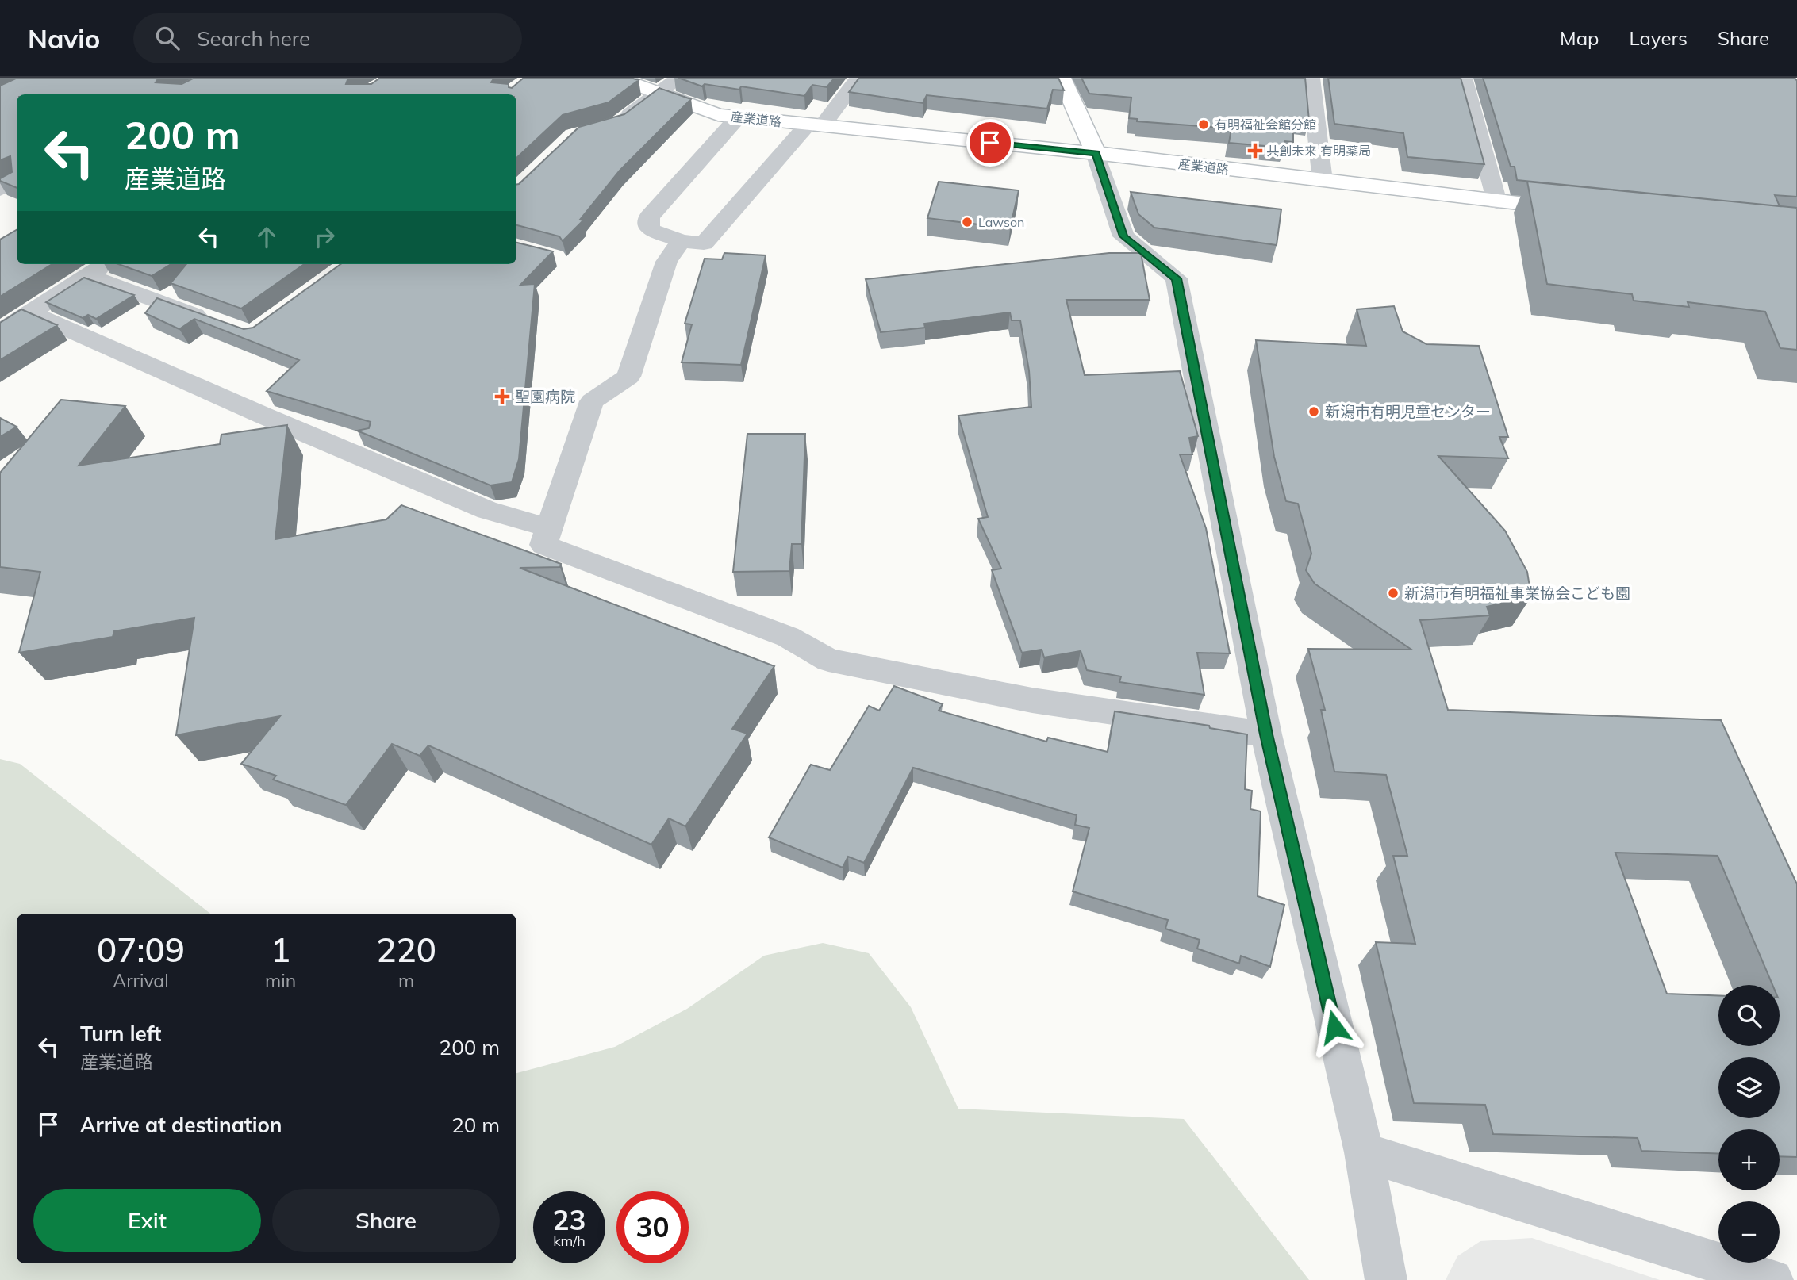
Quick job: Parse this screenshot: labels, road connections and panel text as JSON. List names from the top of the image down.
{
  "streets": {
    "street": ["産業道路"]
  },
  "places": {
    "other": [
      "有明福祉会館分館",
      "Lawson",
      "新潟市有明児童センター",
      "新潟市有明福祉事業協会こども園"
    ],
    "health": ["共創未来 有明薬局", "聖園病院"]
  },
  "page": {
    "header": "Navio",
    "search": "Search here",
    "nav": ["Map", "Layers", "Share"],
    "turn": ["200 m", "産業道路"],
    "eta": [
      "07:09",
      "Arrival",
      "1",
      "min",
      "220",
      "m"
    ],
    "map_buttons": ["+", "−"],
    "list": [
      {
        "name": "Turn left",
        "note": "産業道路",
        "value": "200 m"
      },
      {
        "name": "Arrive at destination",
        "value": "20 m"
      }
    ],
    "buttons": ["Exit", "Share"],
    "speed": "23 km/h",
    "limit": "30"
  }
}
